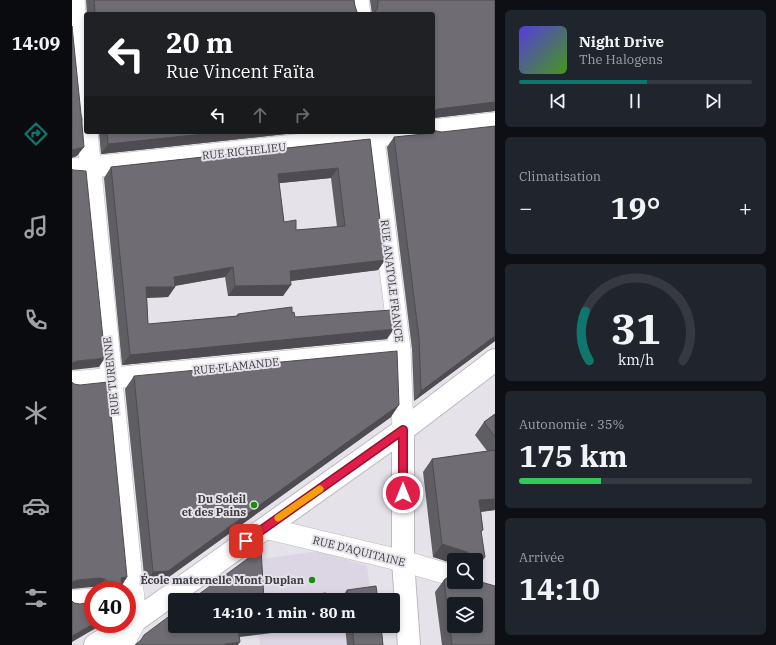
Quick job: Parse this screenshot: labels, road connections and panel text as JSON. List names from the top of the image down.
{
  "streets": {
    "street": [
      "RUE RICHELIEU",
      "RUE ANATOLE FRANCE",
      "RUE FLAMANDE",
      "RUE TURENNE",
      "RUE D'AQUITAINE"
    ]
  },
  "crossings": [
    ["RUE RICHELIEU", "RUE ANATOLE FRANCE"],
    ["RUE RICHELIEU", "RUE TURENNE"],
    ["RUE ANATOLE FRANCE", "RUE FLAMANDE"],
    ["RUE FLAMANDE", "RUE TURENNE"]
  ],
  "places": ["Du Soleil et des Pains", "École maternelle Mont Duplan"],
  "page": {
    "tabs": "14:09",
    "turn": ["20 m", "Rue Vincent Faïta"],
    "song": ["Night Drive", "The Halogens"],
    "tile": [
      "Climatisation",
      ["Autonomie · 35%", "175 km"],
      ["Arrivée", "14:10"]
    ],
    "heat": ["−", "19°", "+"],
    "limit": "40",
    "trip": "14:10 · 1 min · 80 m",
    "gauge": ["31", "km/h"]
  }
}
